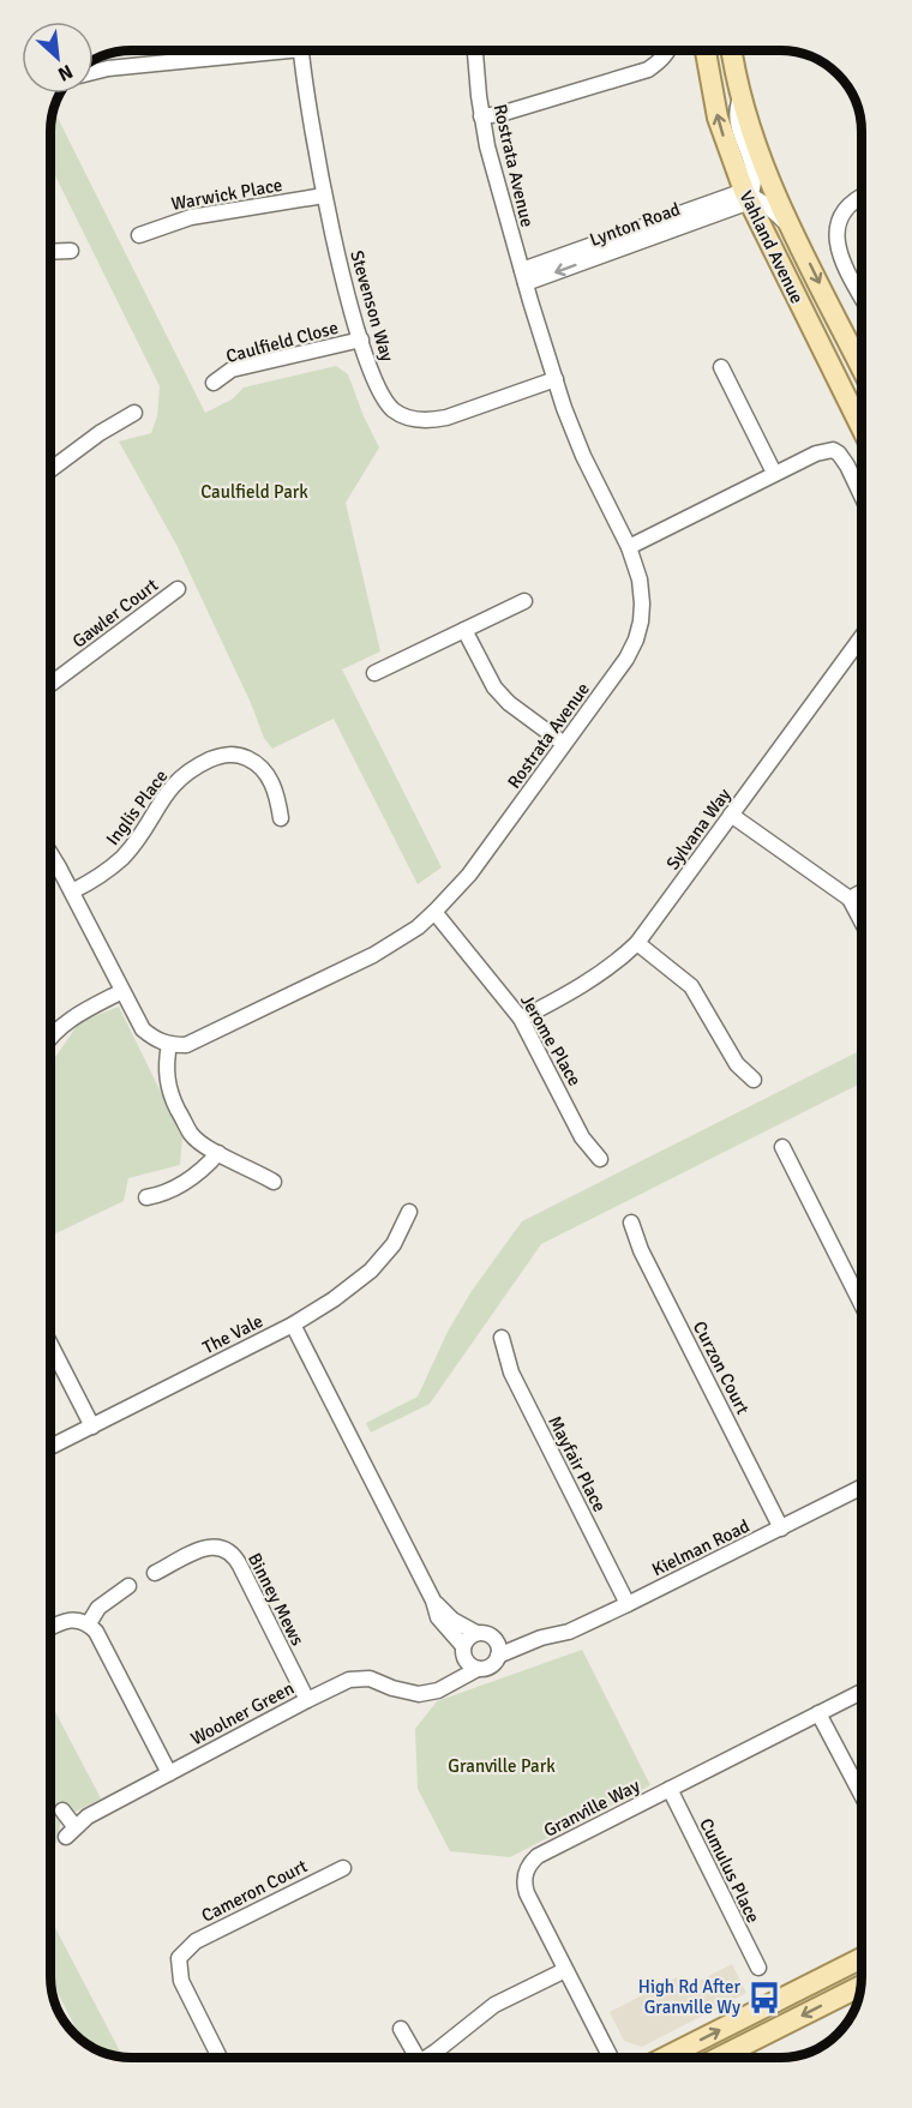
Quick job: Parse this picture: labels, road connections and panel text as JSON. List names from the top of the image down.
{
  "streets": {
    "main road": ["Vahland Avenue"],
    "street": [
      "Rostrata Avenue",
      "Warwick Place",
      "Lynton Road",
      "Stevenson Way",
      "Caulfield Close",
      "Gawler Court",
      "Inglis Place",
      "Sylvana Way",
      "Jerome Place",
      "The Vale",
      "Curzon Court",
      "Mayfair Place",
      "Kielman Road",
      "Binney Mews",
      "Woolner Green",
      "Granville Way",
      "Cumulus Place",
      "Cameron Court"
    ]
  },
  "crossings": [
    ["Rostrata Avenue", "Lynton Road"],
    ["Rostrata Avenue", "Stevenson Way"],
    ["Rostrata Avenue", "Jerome Place"],
    ["Warwick Place", "Stevenson Way"],
    ["Lynton Road", "Vahland Avenue"],
    ["Stevenson Way", "Caulfield Close"],
    ["Sylvana Way", "Jerome Place"],
    ["The Vale", "Kielman Road"],
    ["Curzon Court", "Kielman Road"],
    ["Mayfair Place", "Kielman Road"],
    ["Binney Mews", "Woolner Green"],
    ["Granville Way", "Cumulus Place"]
  ],
  "parks": ["Caulfield Park", "Granville Park"],
  "places": {
    "bus stop": ["High Rd After Granville Wy"]
  },
  "north": "bottom right"
}
